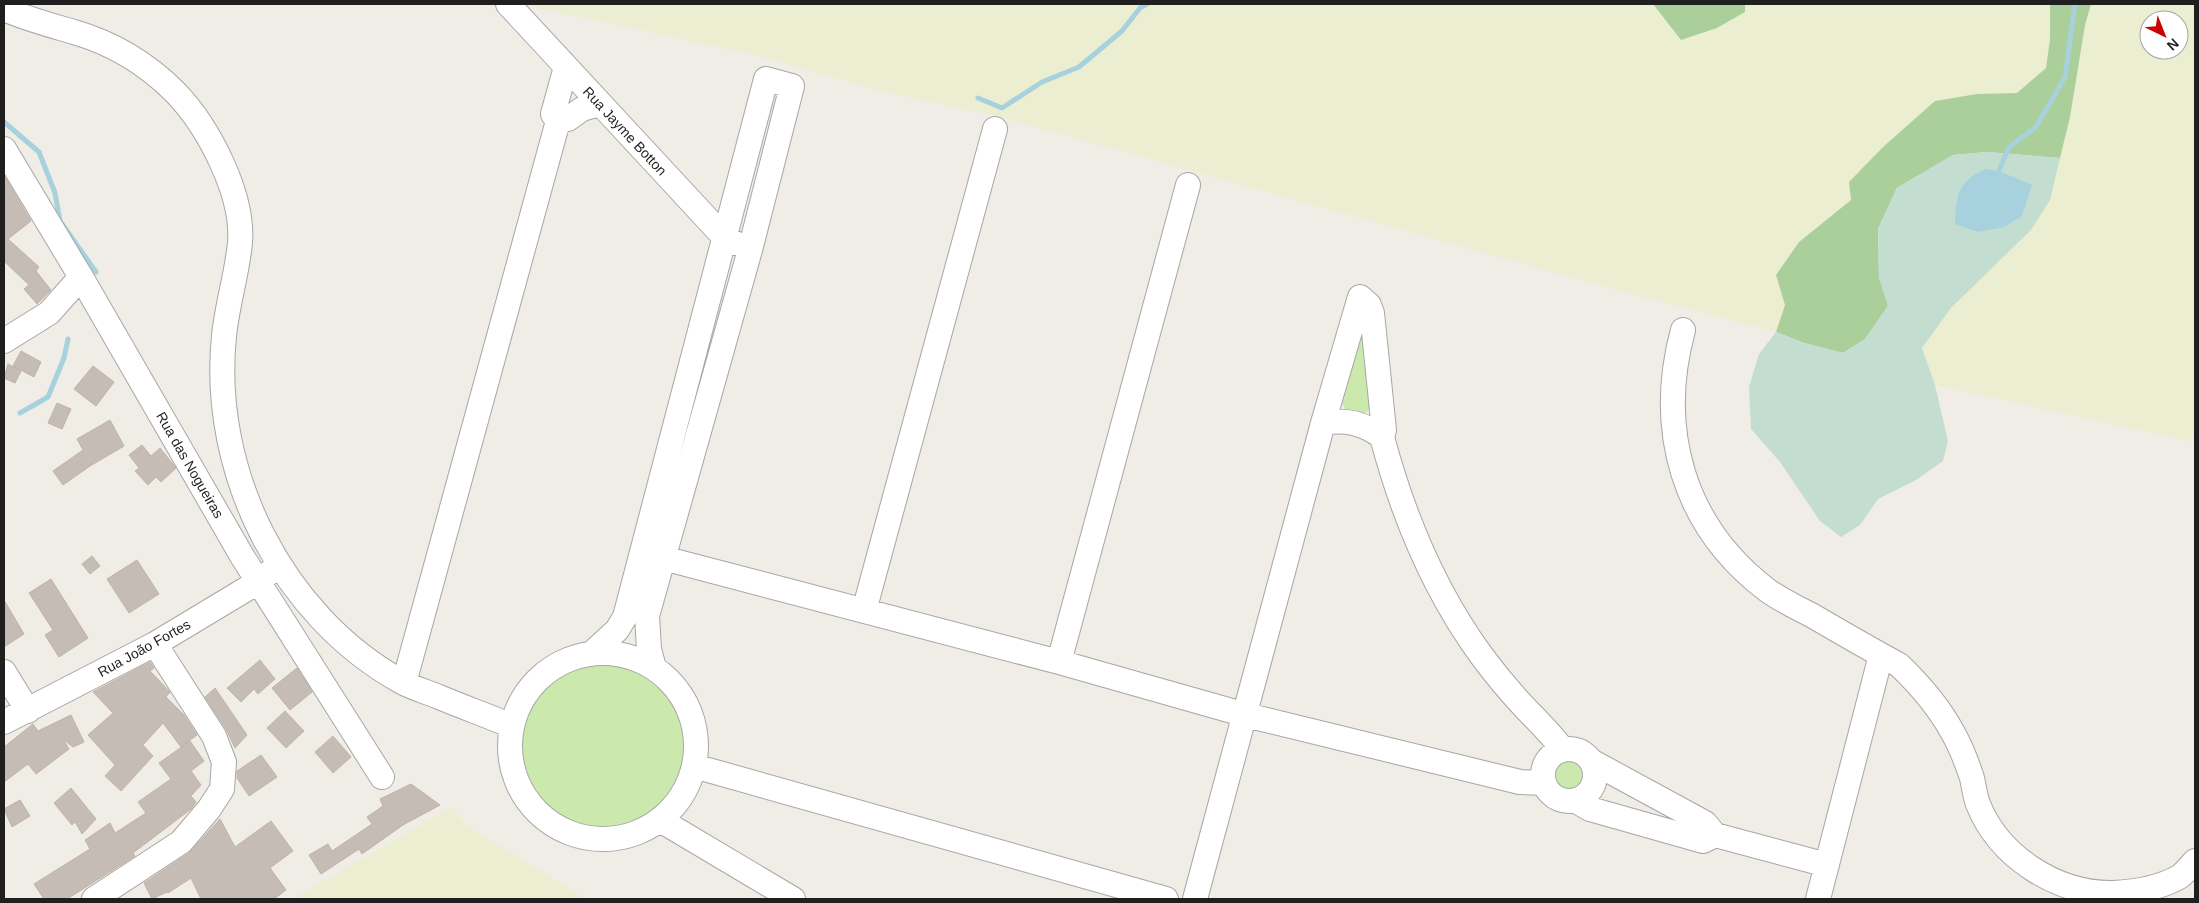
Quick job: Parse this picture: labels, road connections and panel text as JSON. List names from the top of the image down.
{
  "streets": {
    "street": ["Rua Jayme Botton", "Rua das Nogueiras", "Rua João Fortes"]
  },
  "crossings": [
    ["Rua das Nogueiras", "Rua João Fortes"]
  ],
  "north": "bottom right"
}
